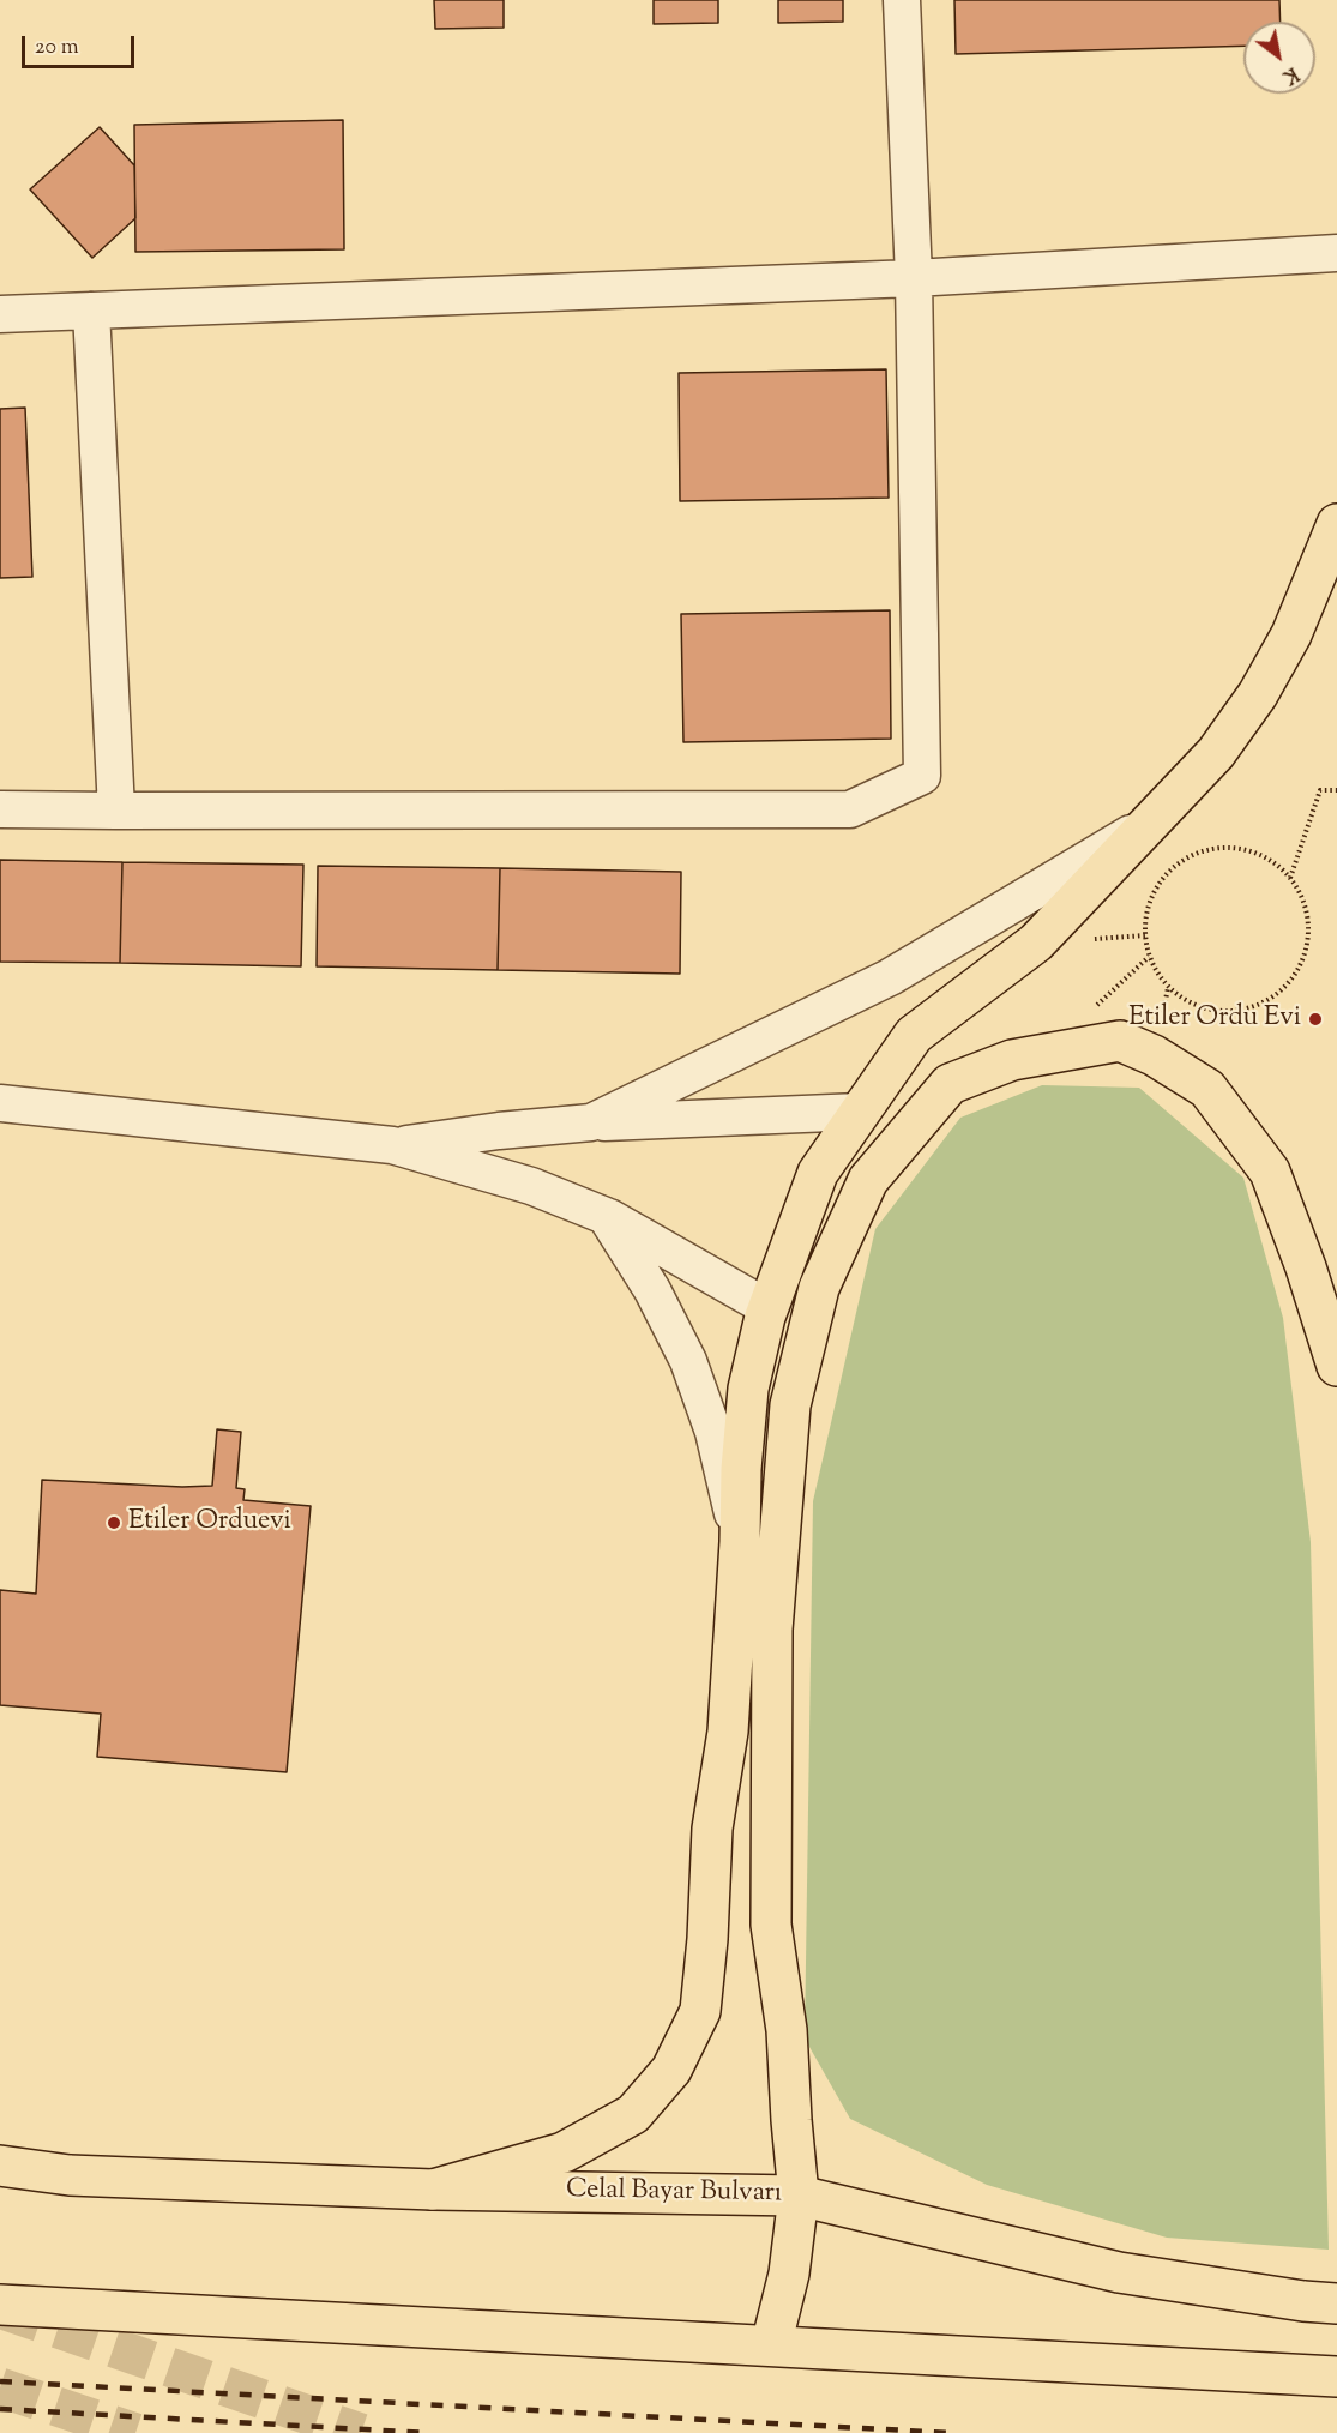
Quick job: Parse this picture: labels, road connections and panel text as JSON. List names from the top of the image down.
{
  "streets": {
    "main road": ["Celal Bayar Bulvarı"]
  },
  "places": ["Etiler Ordu Evi", "Etiler Orduevi"],
  "scale_bar": "20 m",
  "north": "bottom right"
}
